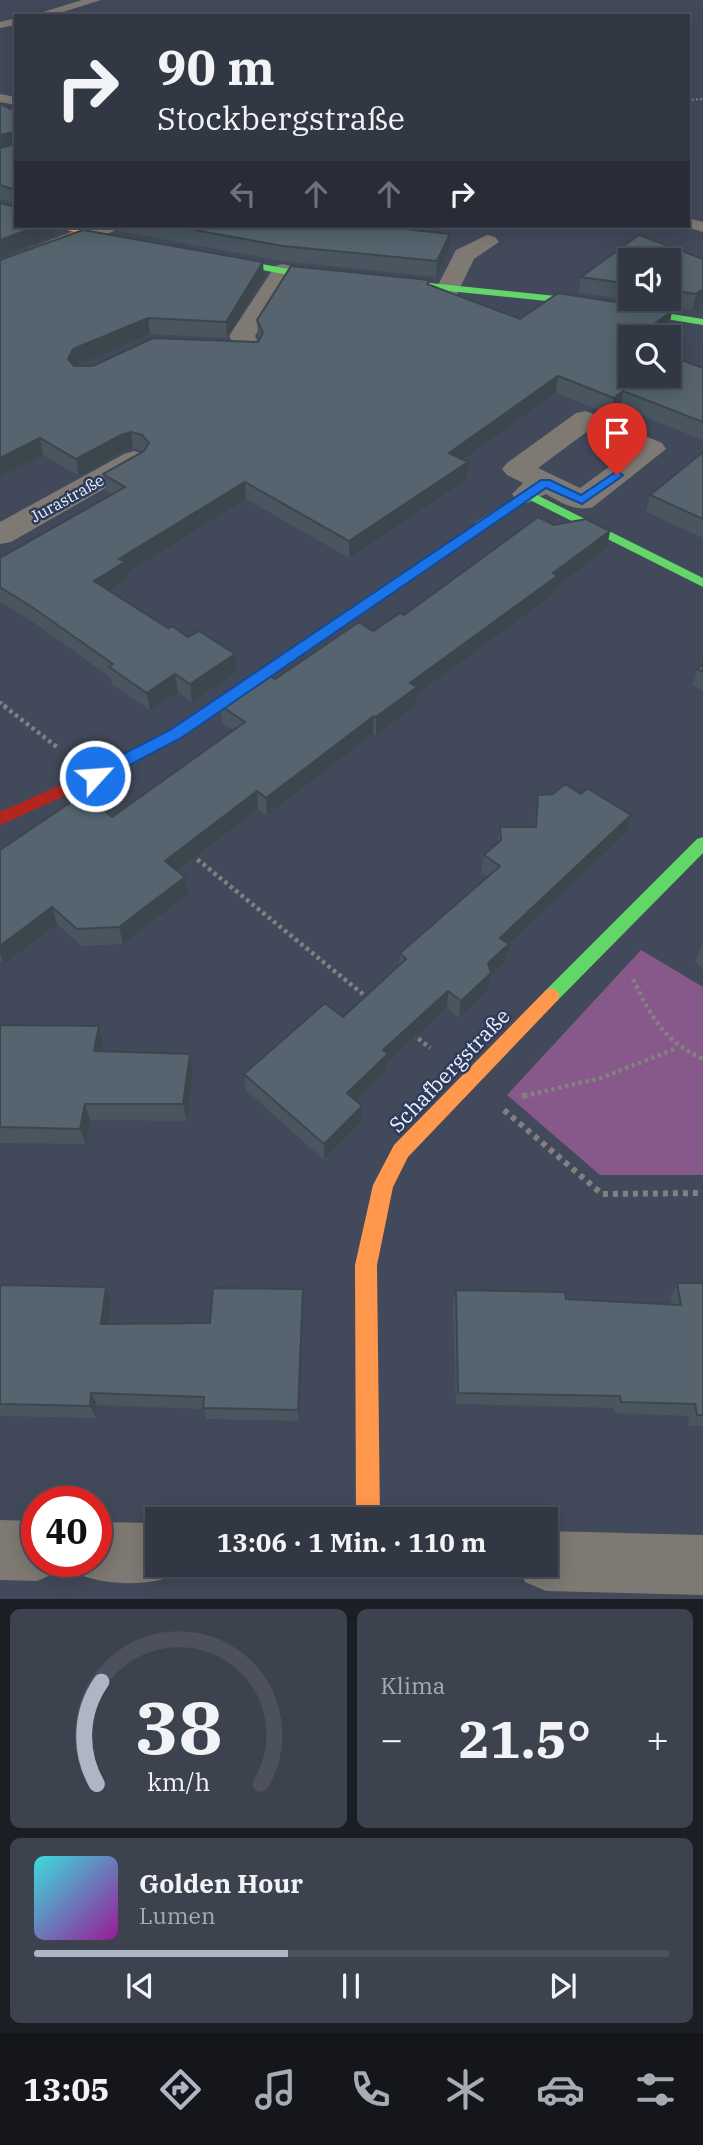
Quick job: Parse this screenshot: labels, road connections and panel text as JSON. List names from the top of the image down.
{
  "streets": {
    "street": ["Jurastraße", "Schafbergstraße"]
  },
  "page": {
    "turn": ["90 m", "Stockbergstraße"],
    "limit": "40",
    "trip": "13:06 · 1 Min. · 110 m",
    "tile": "Klima",
    "heat": ["−", "21.5°", "+"],
    "song": ["Golden Hour", "Lumen"],
    "tabs": "13:05",
    "gauge": ["38", "km/h"]
  }
}
